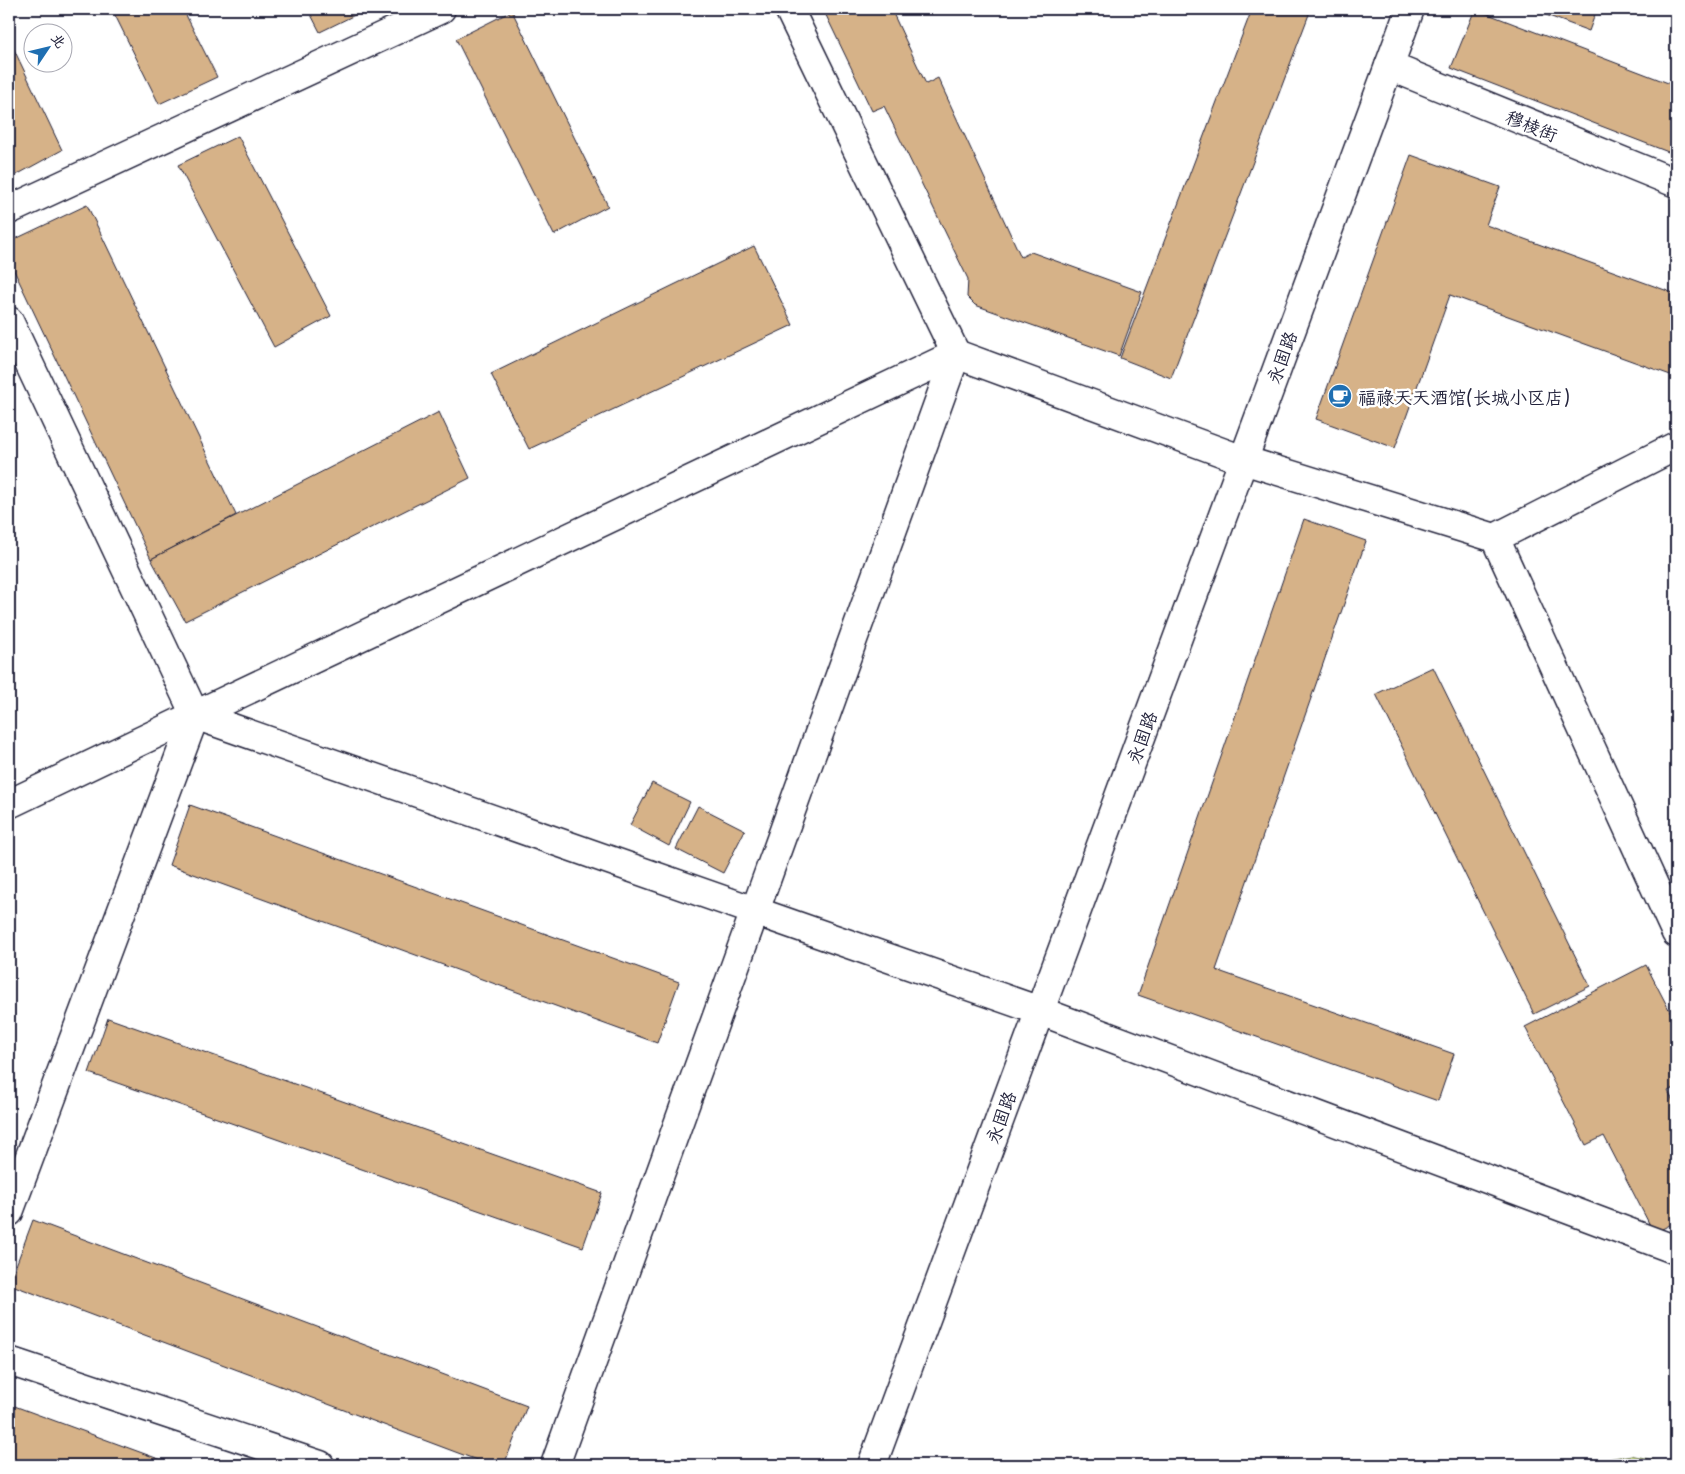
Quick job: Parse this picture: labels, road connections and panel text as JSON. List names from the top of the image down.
{
  "streets": {
    "street": ["穆棱街", "永固路"]
  },
  "crossings": [
    ["穆棱街", "永固路"]
  ],
  "places": {
    "cafe": ["福禄天天酒馆(长城小区店)"]
  },
  "north": "top right"
}
